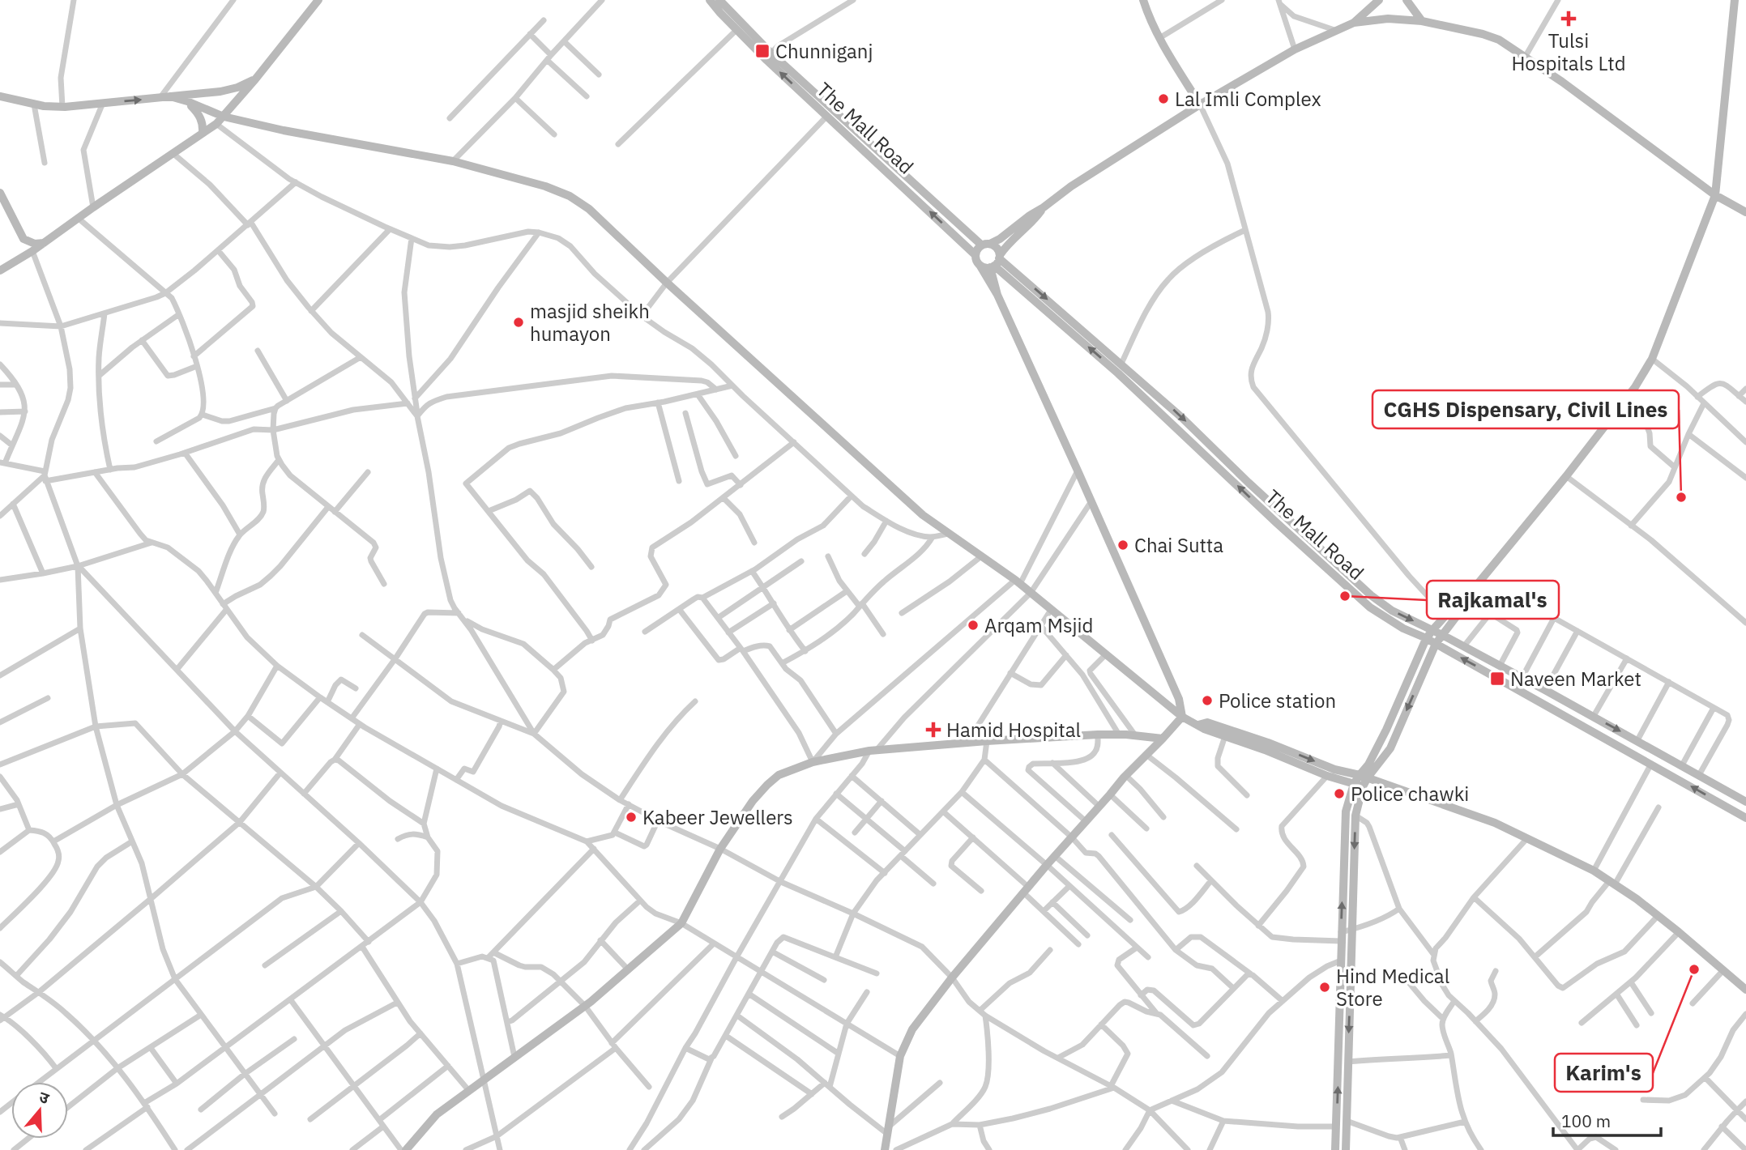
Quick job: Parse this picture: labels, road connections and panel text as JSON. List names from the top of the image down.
{
  "streets": {
    "street": ["The Mall Road"]
  },
  "places": {
    "health": ["Tulsi Hospitals Ltd", "Hamid Hospital"],
    "transit": ["Chunniganj", "Naveen Market"],
    "other": [
      "Lal Imli Complex",
      "masjid sheikh humayon",
      "CGHS Dispensary, Civil Lines",
      "Chai Sutta",
      "Rajkamal's",
      "Arqam Msjid",
      "Police station",
      "Police chawki",
      "Kabeer Jewellers",
      "Karim's",
      "Hind Medical Store"
    ]
  },
  "scale_bar": "100 m",
  "north": "top"
}
